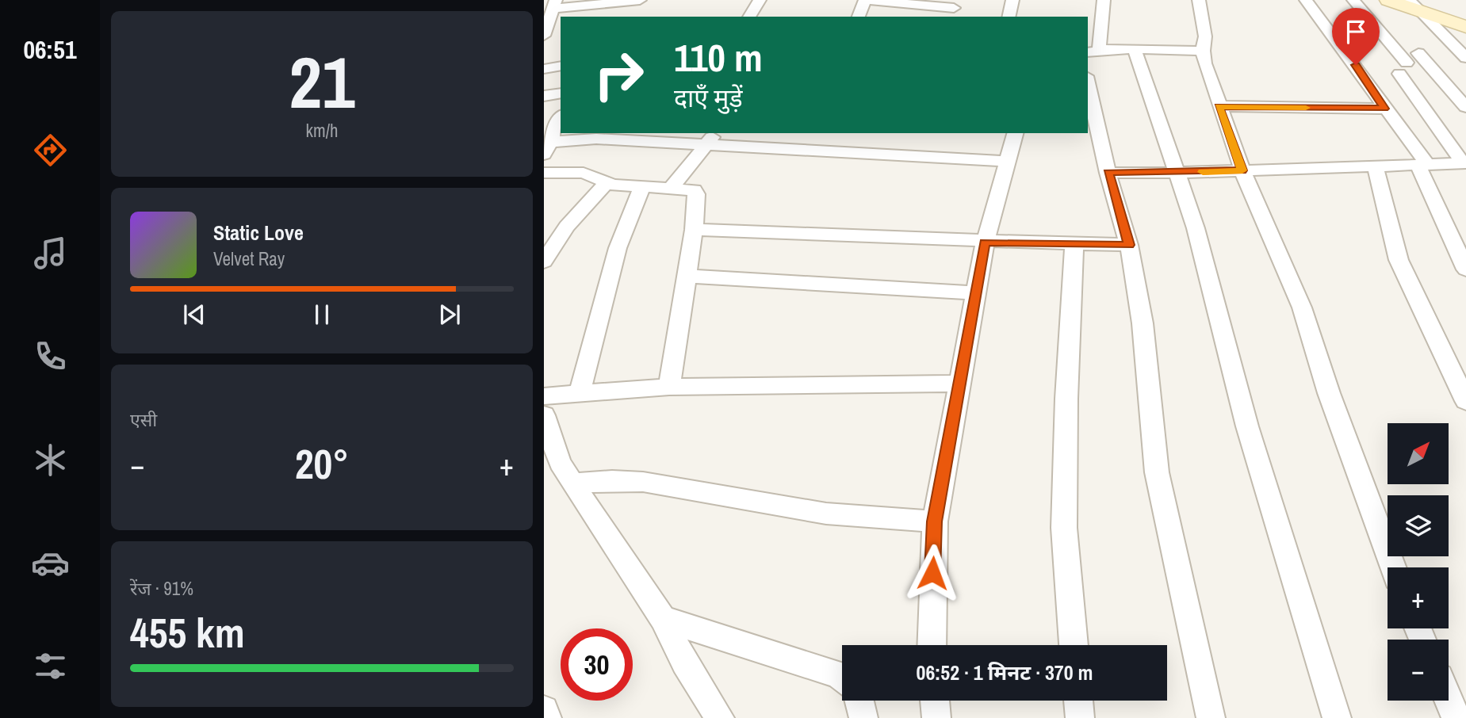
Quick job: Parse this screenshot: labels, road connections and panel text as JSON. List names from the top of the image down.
{
  "north": "top right",
  "page": {
    "tabs": "06:51",
    "tile": [
      ["21", "km/h"],
      "एसी",
      ["रेंज · 91%", "455 km"]
    ],
    "turn": ["110 m", "दाएँ मुड़ें"],
    "song": ["Static Love", "Velvet Ray"],
    "map_buttons": ["+", "−"],
    "heat": ["−", "20°", "+"],
    "limit": "30",
    "trip": "06:52 · 1 मिनट · 370 m"
  }
}
